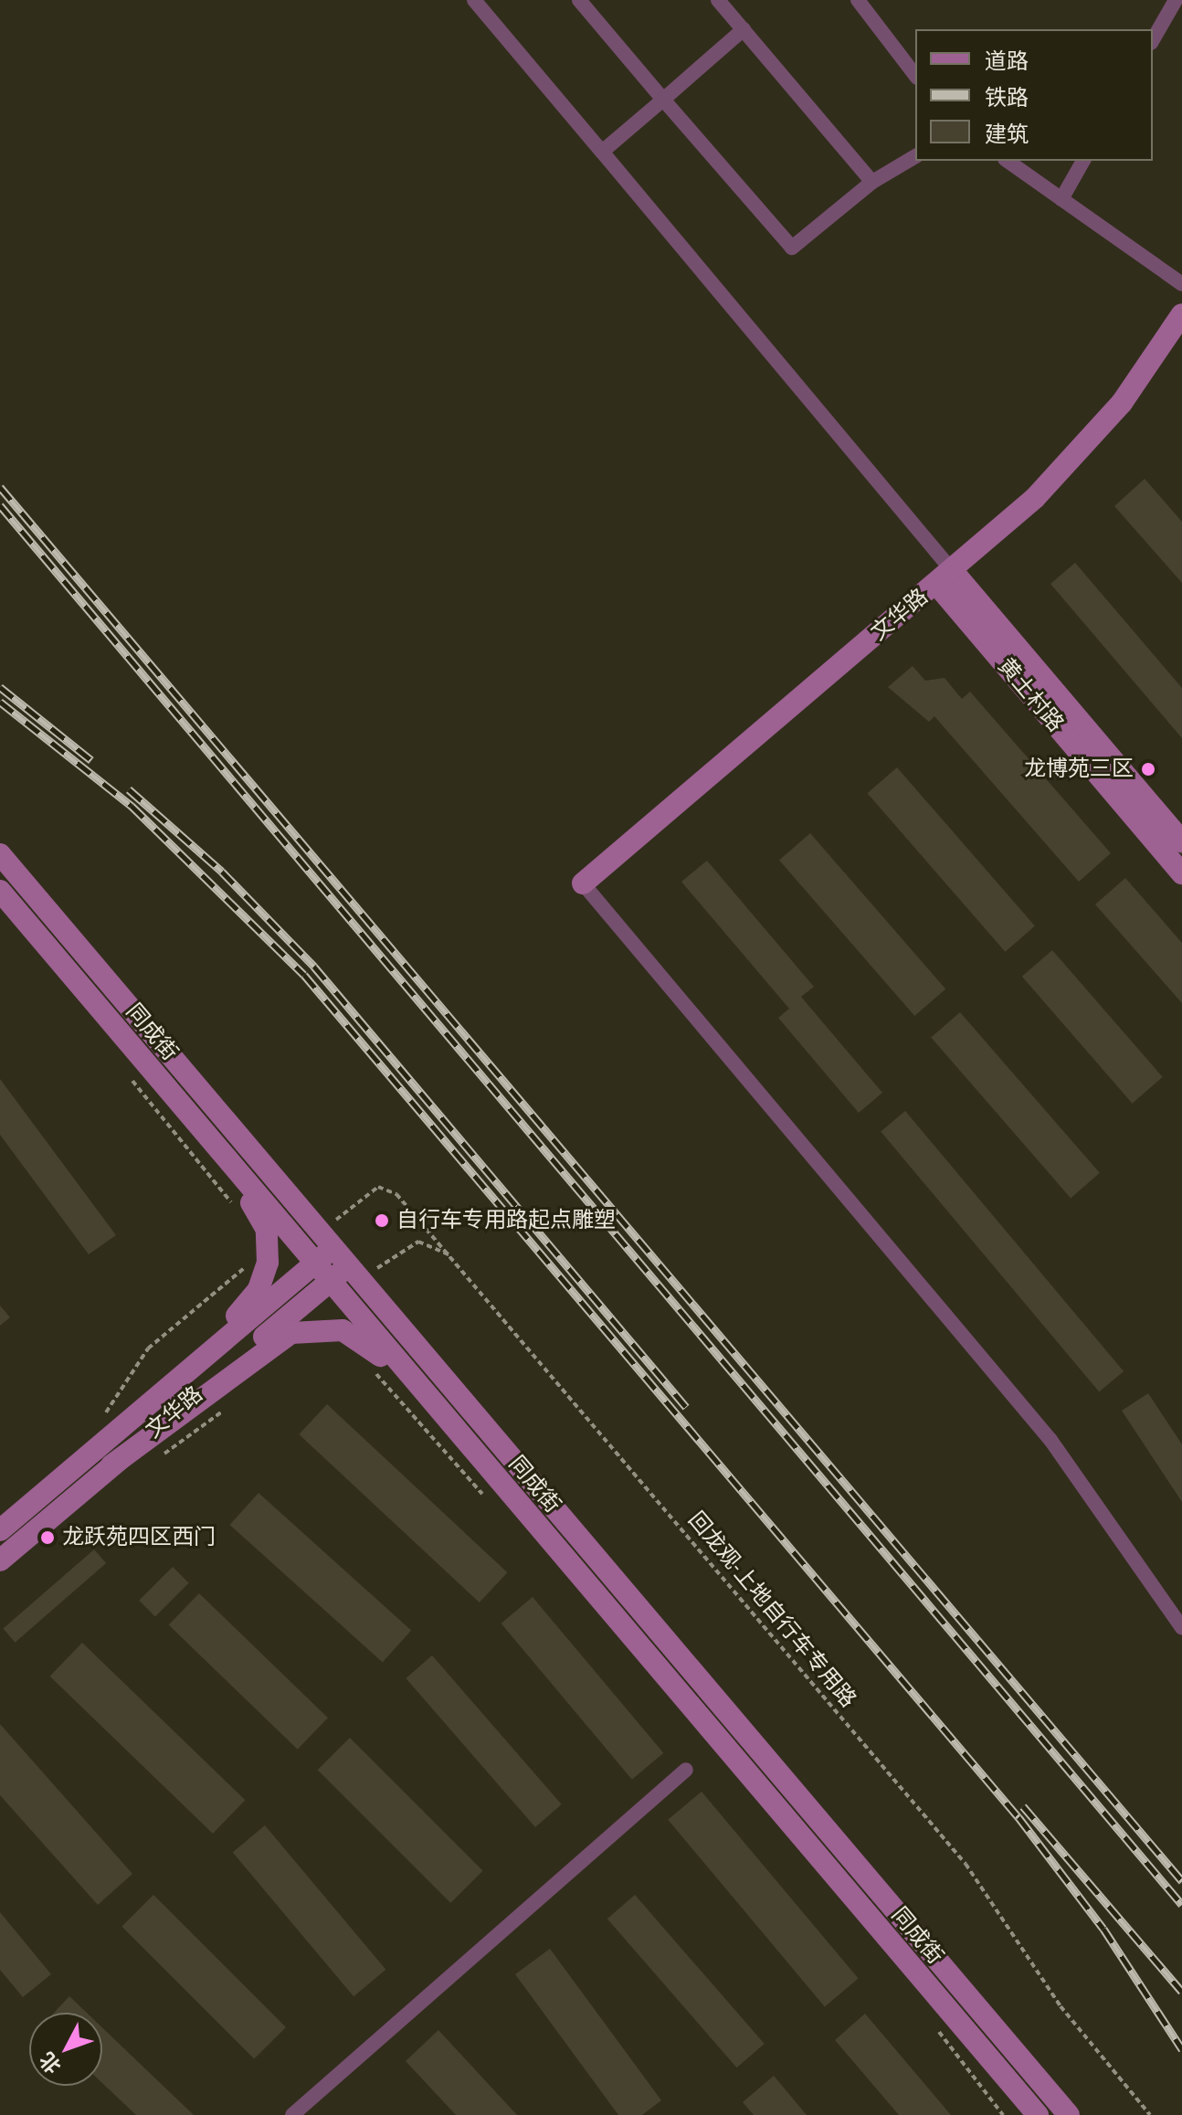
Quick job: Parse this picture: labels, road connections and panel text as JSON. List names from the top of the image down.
{
  "streets": {
    "main road": ["文华路", "黄土村路", "同成街"],
    "path": ["回龙观-上地自行车专用路"]
  },
  "crossings": [
    ["文华路", "黄土村路"],
    ["文华路", "同成街"]
  ],
  "places": ["龙博苑三区", "自行车专用路起点雕塑", "龙跃苑四区西门"],
  "legend": ["道路", "铁路", "建筑"],
  "north": "bottom left"
}
